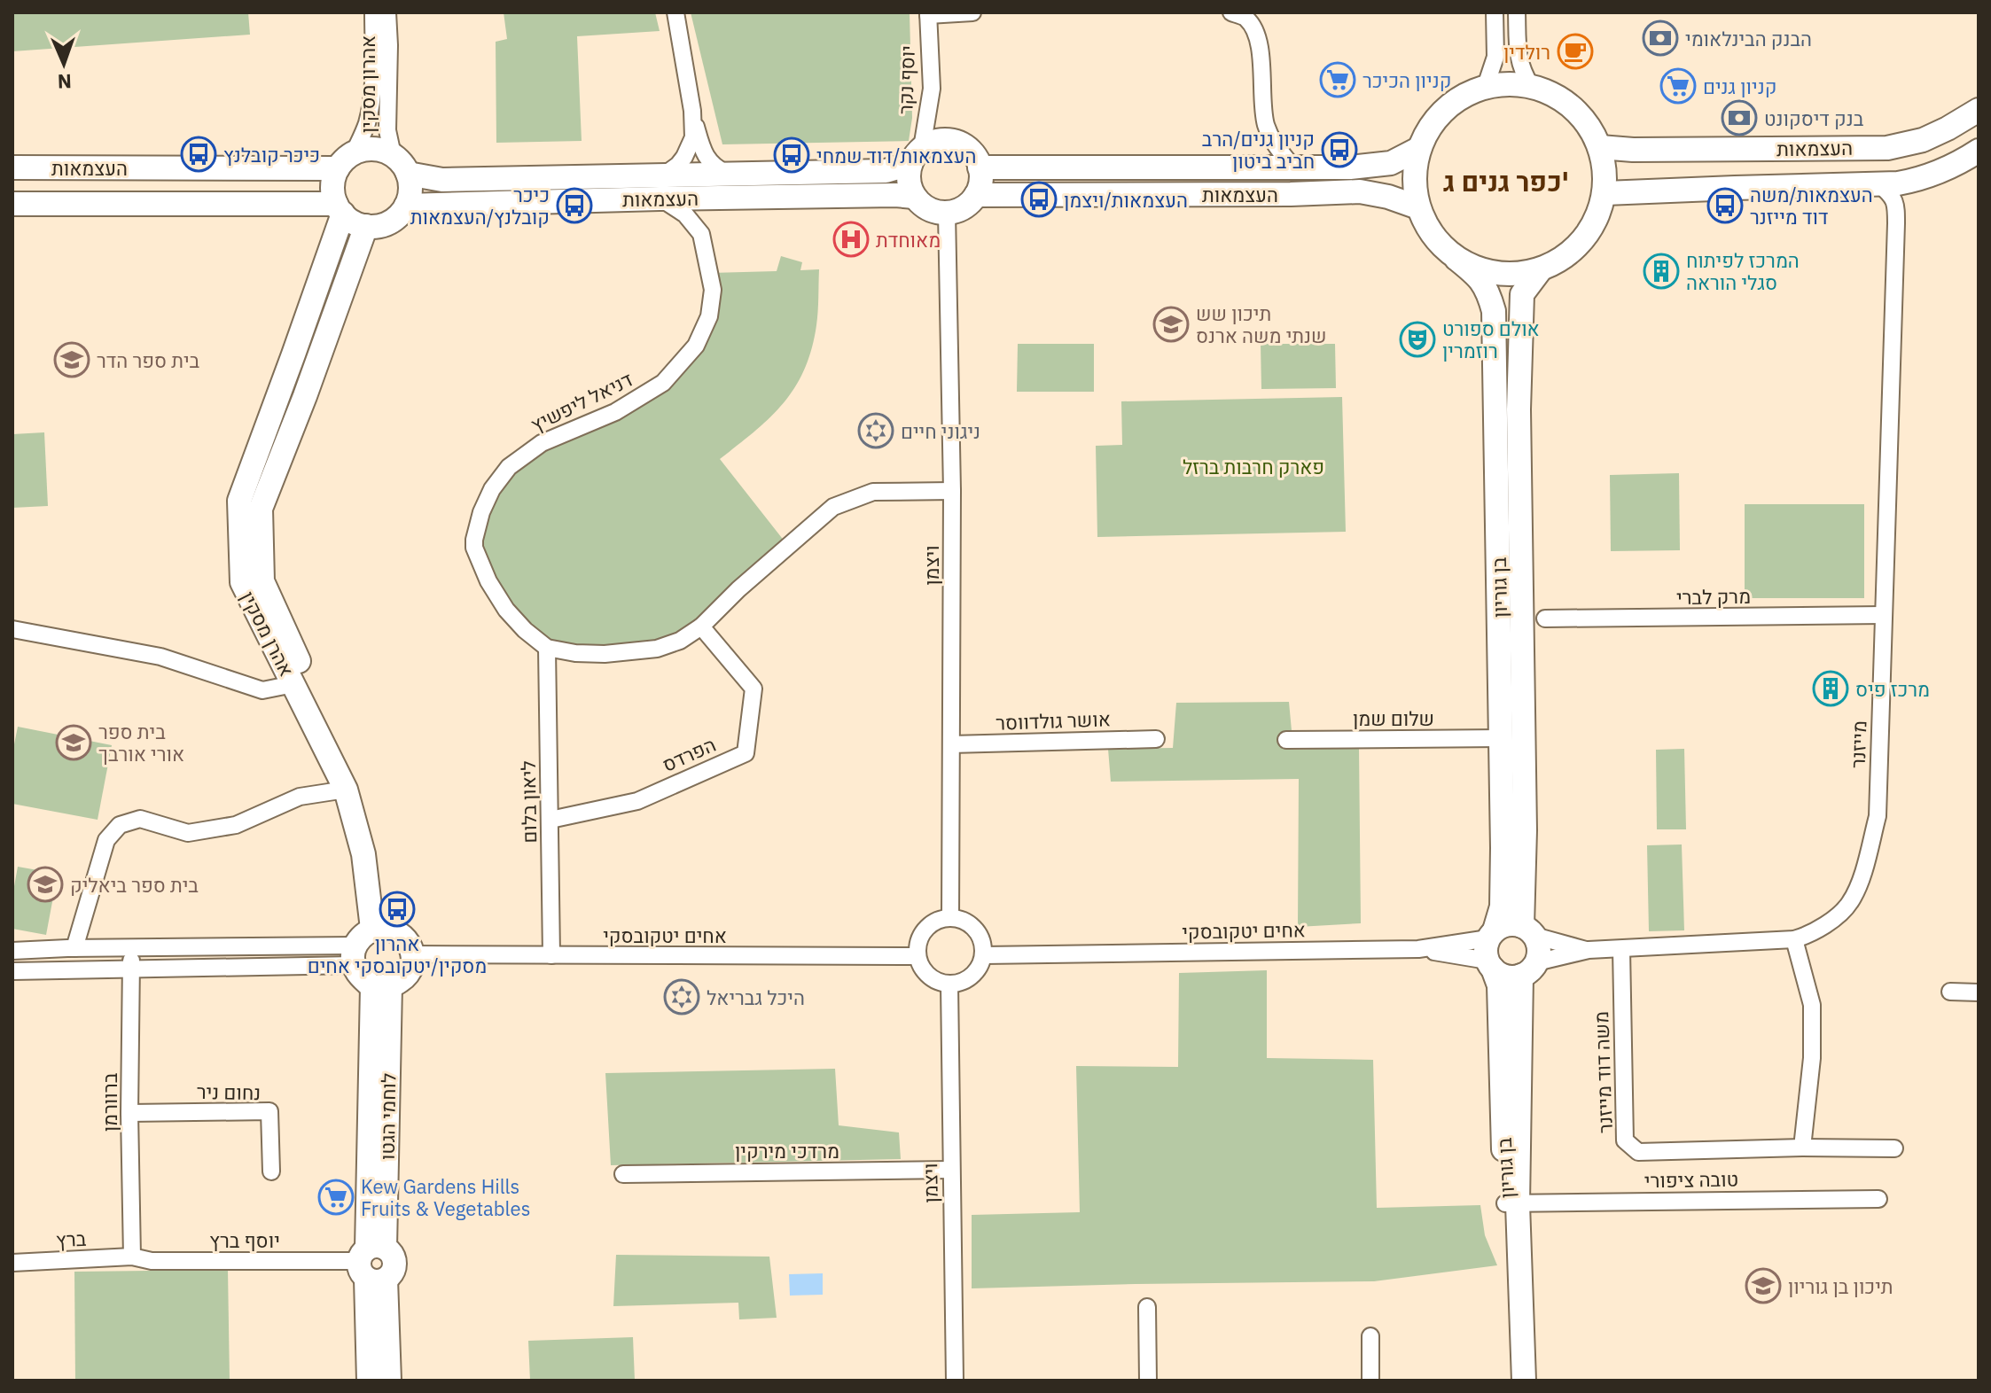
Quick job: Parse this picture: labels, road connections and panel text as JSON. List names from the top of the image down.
{
  "streets": {
    "main road": [
      "העצמאות",
      "בן גוריון",
      "אהרן מסקין",
      "לוחמי הגטו"
    ],
    "street": [
      "יוסף נקר",
      "אהרון מסקין",
      "דניאל ליפשיץ",
      "ויצמן",
      "מרק לברי",
      "שלום שמן",
      "אושר גולדווסר",
      "מייזנר",
      "הפרדס",
      "ליאון בלום",
      "אחים יטקובסקי",
      "משה דוד מייזנר",
      "נחום ניר",
      "ברוורמן",
      "מרדכי מירקין",
      "טובה ציפורי",
      "ברץ",
      "יוסף ברץ"
    ]
  },
  "crossings": [
    ["יוסף נקר", "העצמאות"],
    ["יוסף נקר", "ויצמן"],
    ["אהרון מסקין", "העצמאות"],
    ["אהרון מסקין", "אהרן מסקין"],
    ["העצמאות", "דניאל ליפשיץ"],
    ["העצמאות", "ויצמן"],
    ["העצמאות", "בן גוריון"],
    ["העצמאות", "אהרן מסקין"],
    ["העצמאות", "מייזנר"],
    ["דניאל ליפשיץ", "ליאון בלום"],
    ["ויצמן", "אושר גולדווסר"],
    ["ויצמן", "אחים יטקובסקי"],
    ["ויצמן", "מרדכי מירקין"],
    ["בן גוריון", "שלום שמן"],
    ["בן גוריון", "מייזנר"],
    ["בן גוריון", "אחים יטקובסקי"],
    ["בן גוריון", "טובה ציפורי"],
    ["מרק לברי", "מייזנר"],
    ["אהרן מסקין", "אחים יטקובסקי"],
    ["אהרן מסקין", "לוחמי הגטו"],
    ["מייזנר", "אחים יטקובסקי"],
    ["מייזנר", "משה דוד מייזנר"],
    ["הפרדס", "ליאון בלום"],
    ["ליאון בלום", "אחים יטקובסקי"],
    ["אחים יטקובסקי", "לוחמי הגטו"],
    ["נחום ניר", "ברוורמן"],
    ["ברוורמן", "ברץ"],
    ["ברוורמן", "יוסף ברץ"],
    ["לוחמי הגטו", "יוסף ברץ"],
    ["ברץ", "יוסף ברץ"]
  ],
  "districts": ["כפר גנים ג'"],
  "parks": ["פארק חרבות ברזל"],
  "places": {
    "bank": ["הבנק הבינלאומי", "בנק דיסקונט"],
    "cafe": ["רולדין"],
    "supermarket": ["קניון הכיכר", "קניון גנים", "Kew Gardens Hills Fruits & Vegetables"],
    "bus stop": [
      "קניון גנים/הרב חביב ביטון",
      "כיכר קובלנץ",
      "העצמאות/דוד שמחי",
      "העצמאות/ויצמן",
      "כיכר קובלנץ/העצמאות",
      "העצמאות/משה דוד מייזנר",
      "אהרון מסקין/יטקובסקי אחים"
    ],
    "hospital": ["מאוחדת"],
    "building": ["המרכז לפיתוח סגלי הוראה", "מרכז פיס"],
    "school or university": [
      "תיכון שש שנתי משה ארנס",
      "בית ספר הדר",
      "בית ספר אורי אורבך",
      "בית ספר ביאליק",
      "תיכון בן גוריון"
    ],
    "theatre": ["אולם ספורט רוזמרין"],
    "synagogue": ["ניגוני חיים", "היכל גבריאל"]
  },
  "north": "bottom"
}
